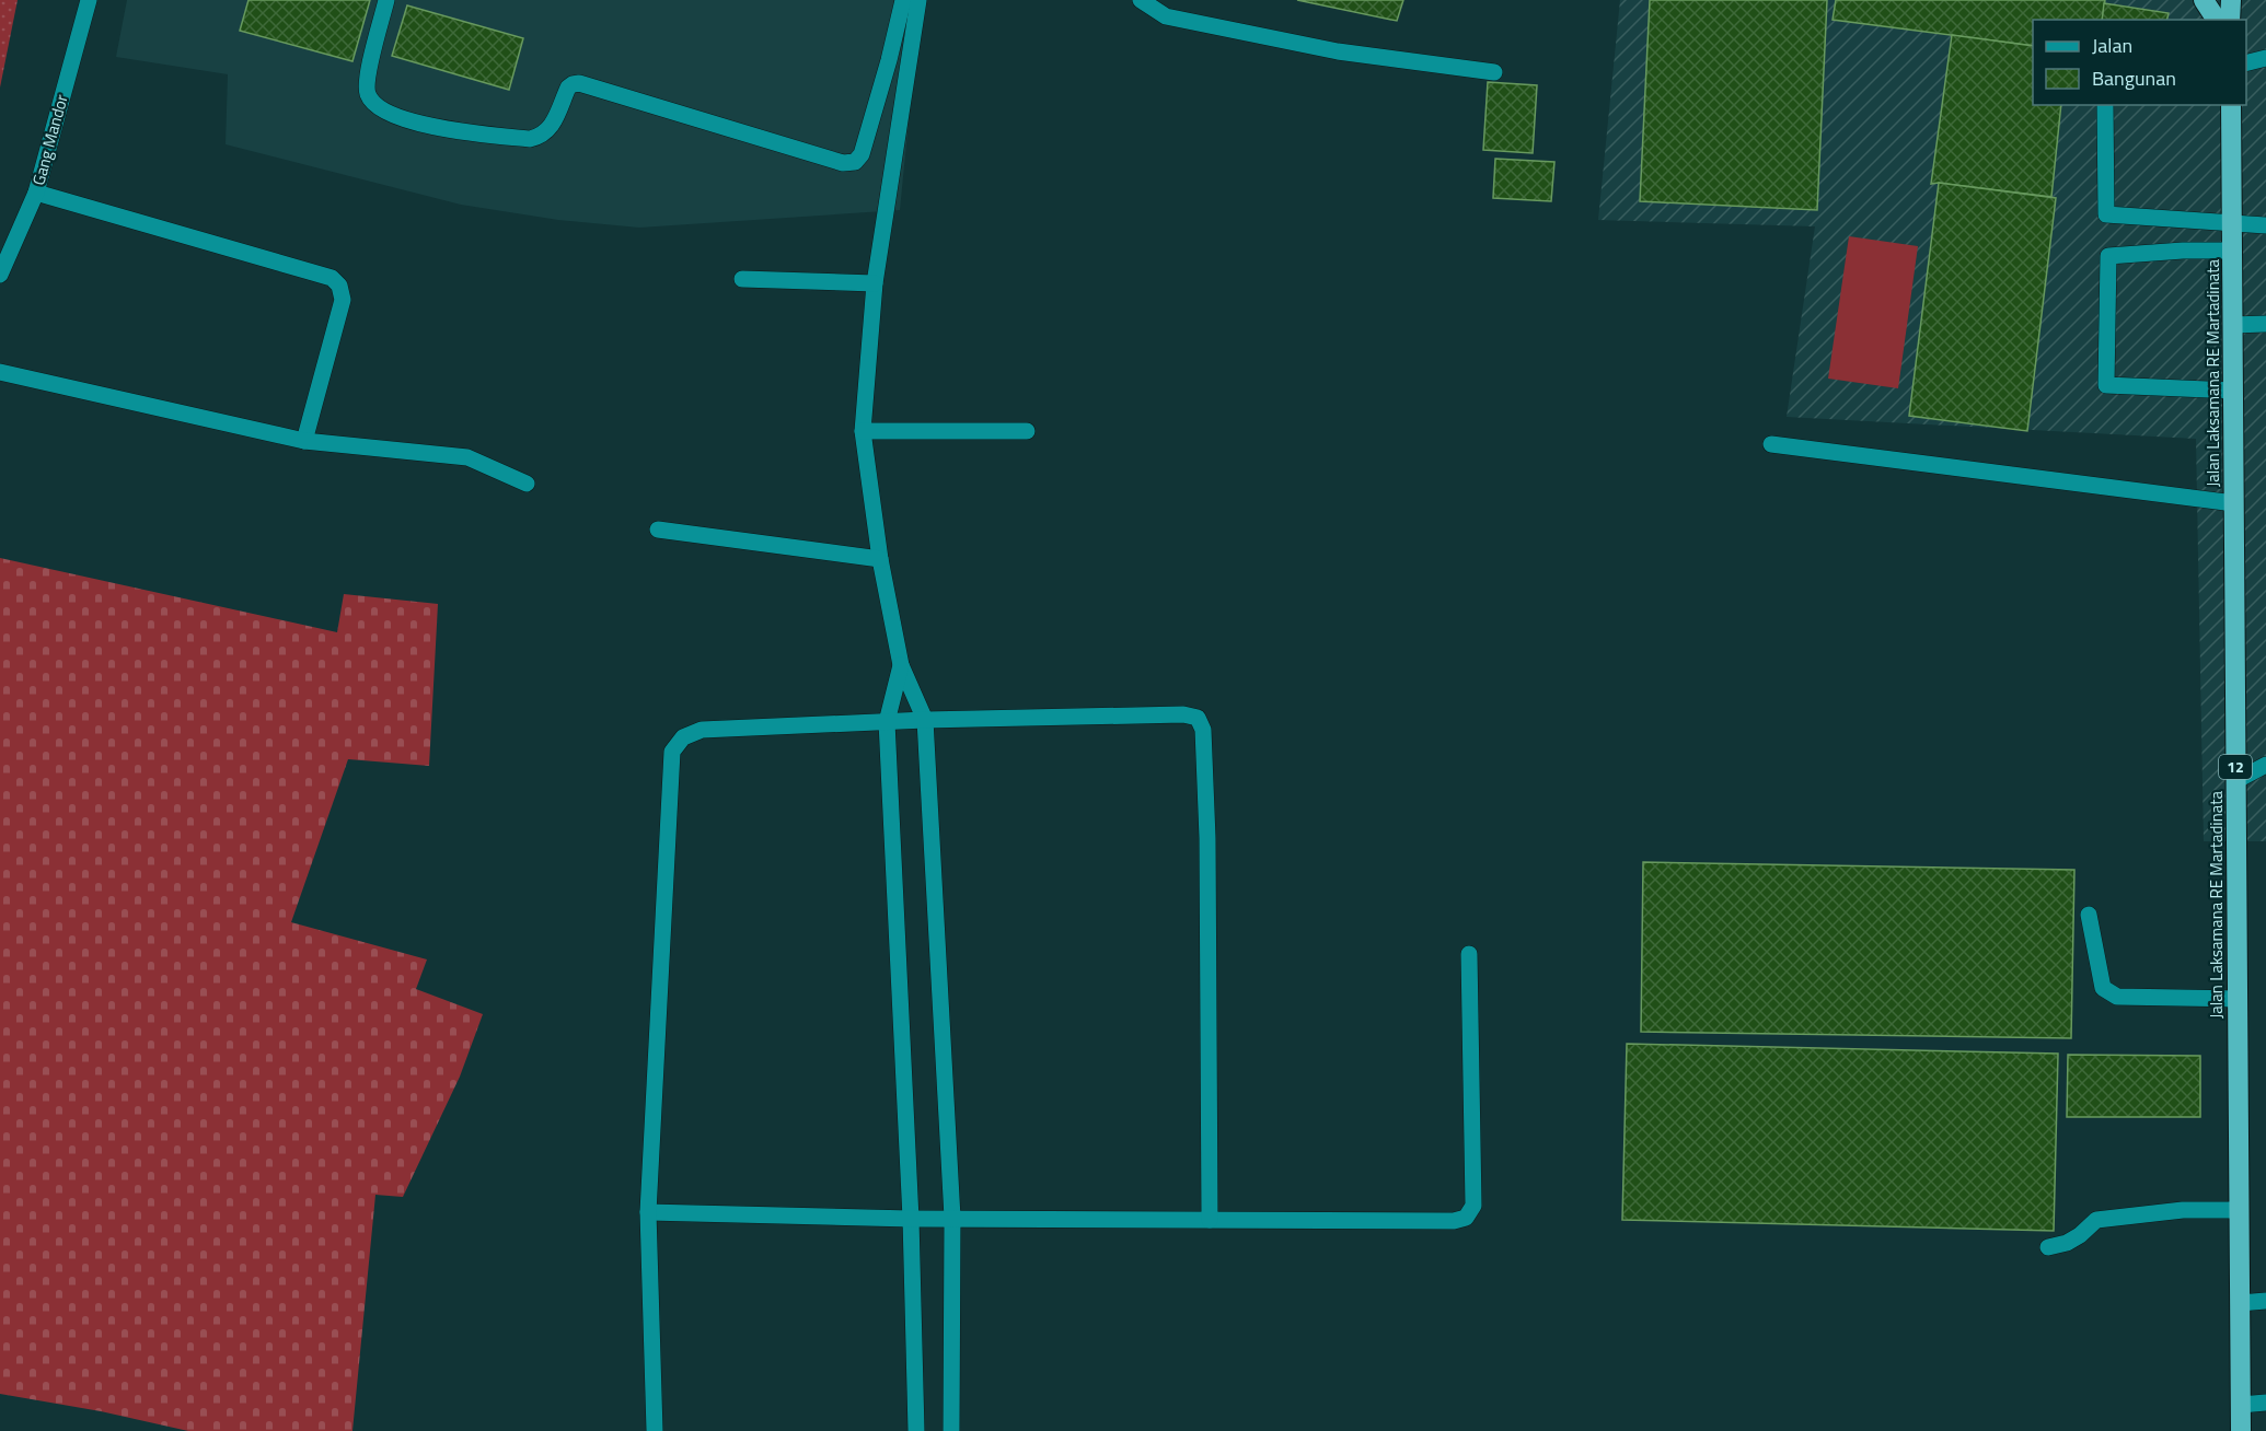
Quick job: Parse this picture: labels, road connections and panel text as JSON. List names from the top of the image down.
{
  "streets": {
    "highway": ["Jalan Laksamana RE Martadinata", "12"],
    "street": ["Gang Mandor"]
  },
  "legend": ["Jalan", "Bangunan"]
}
